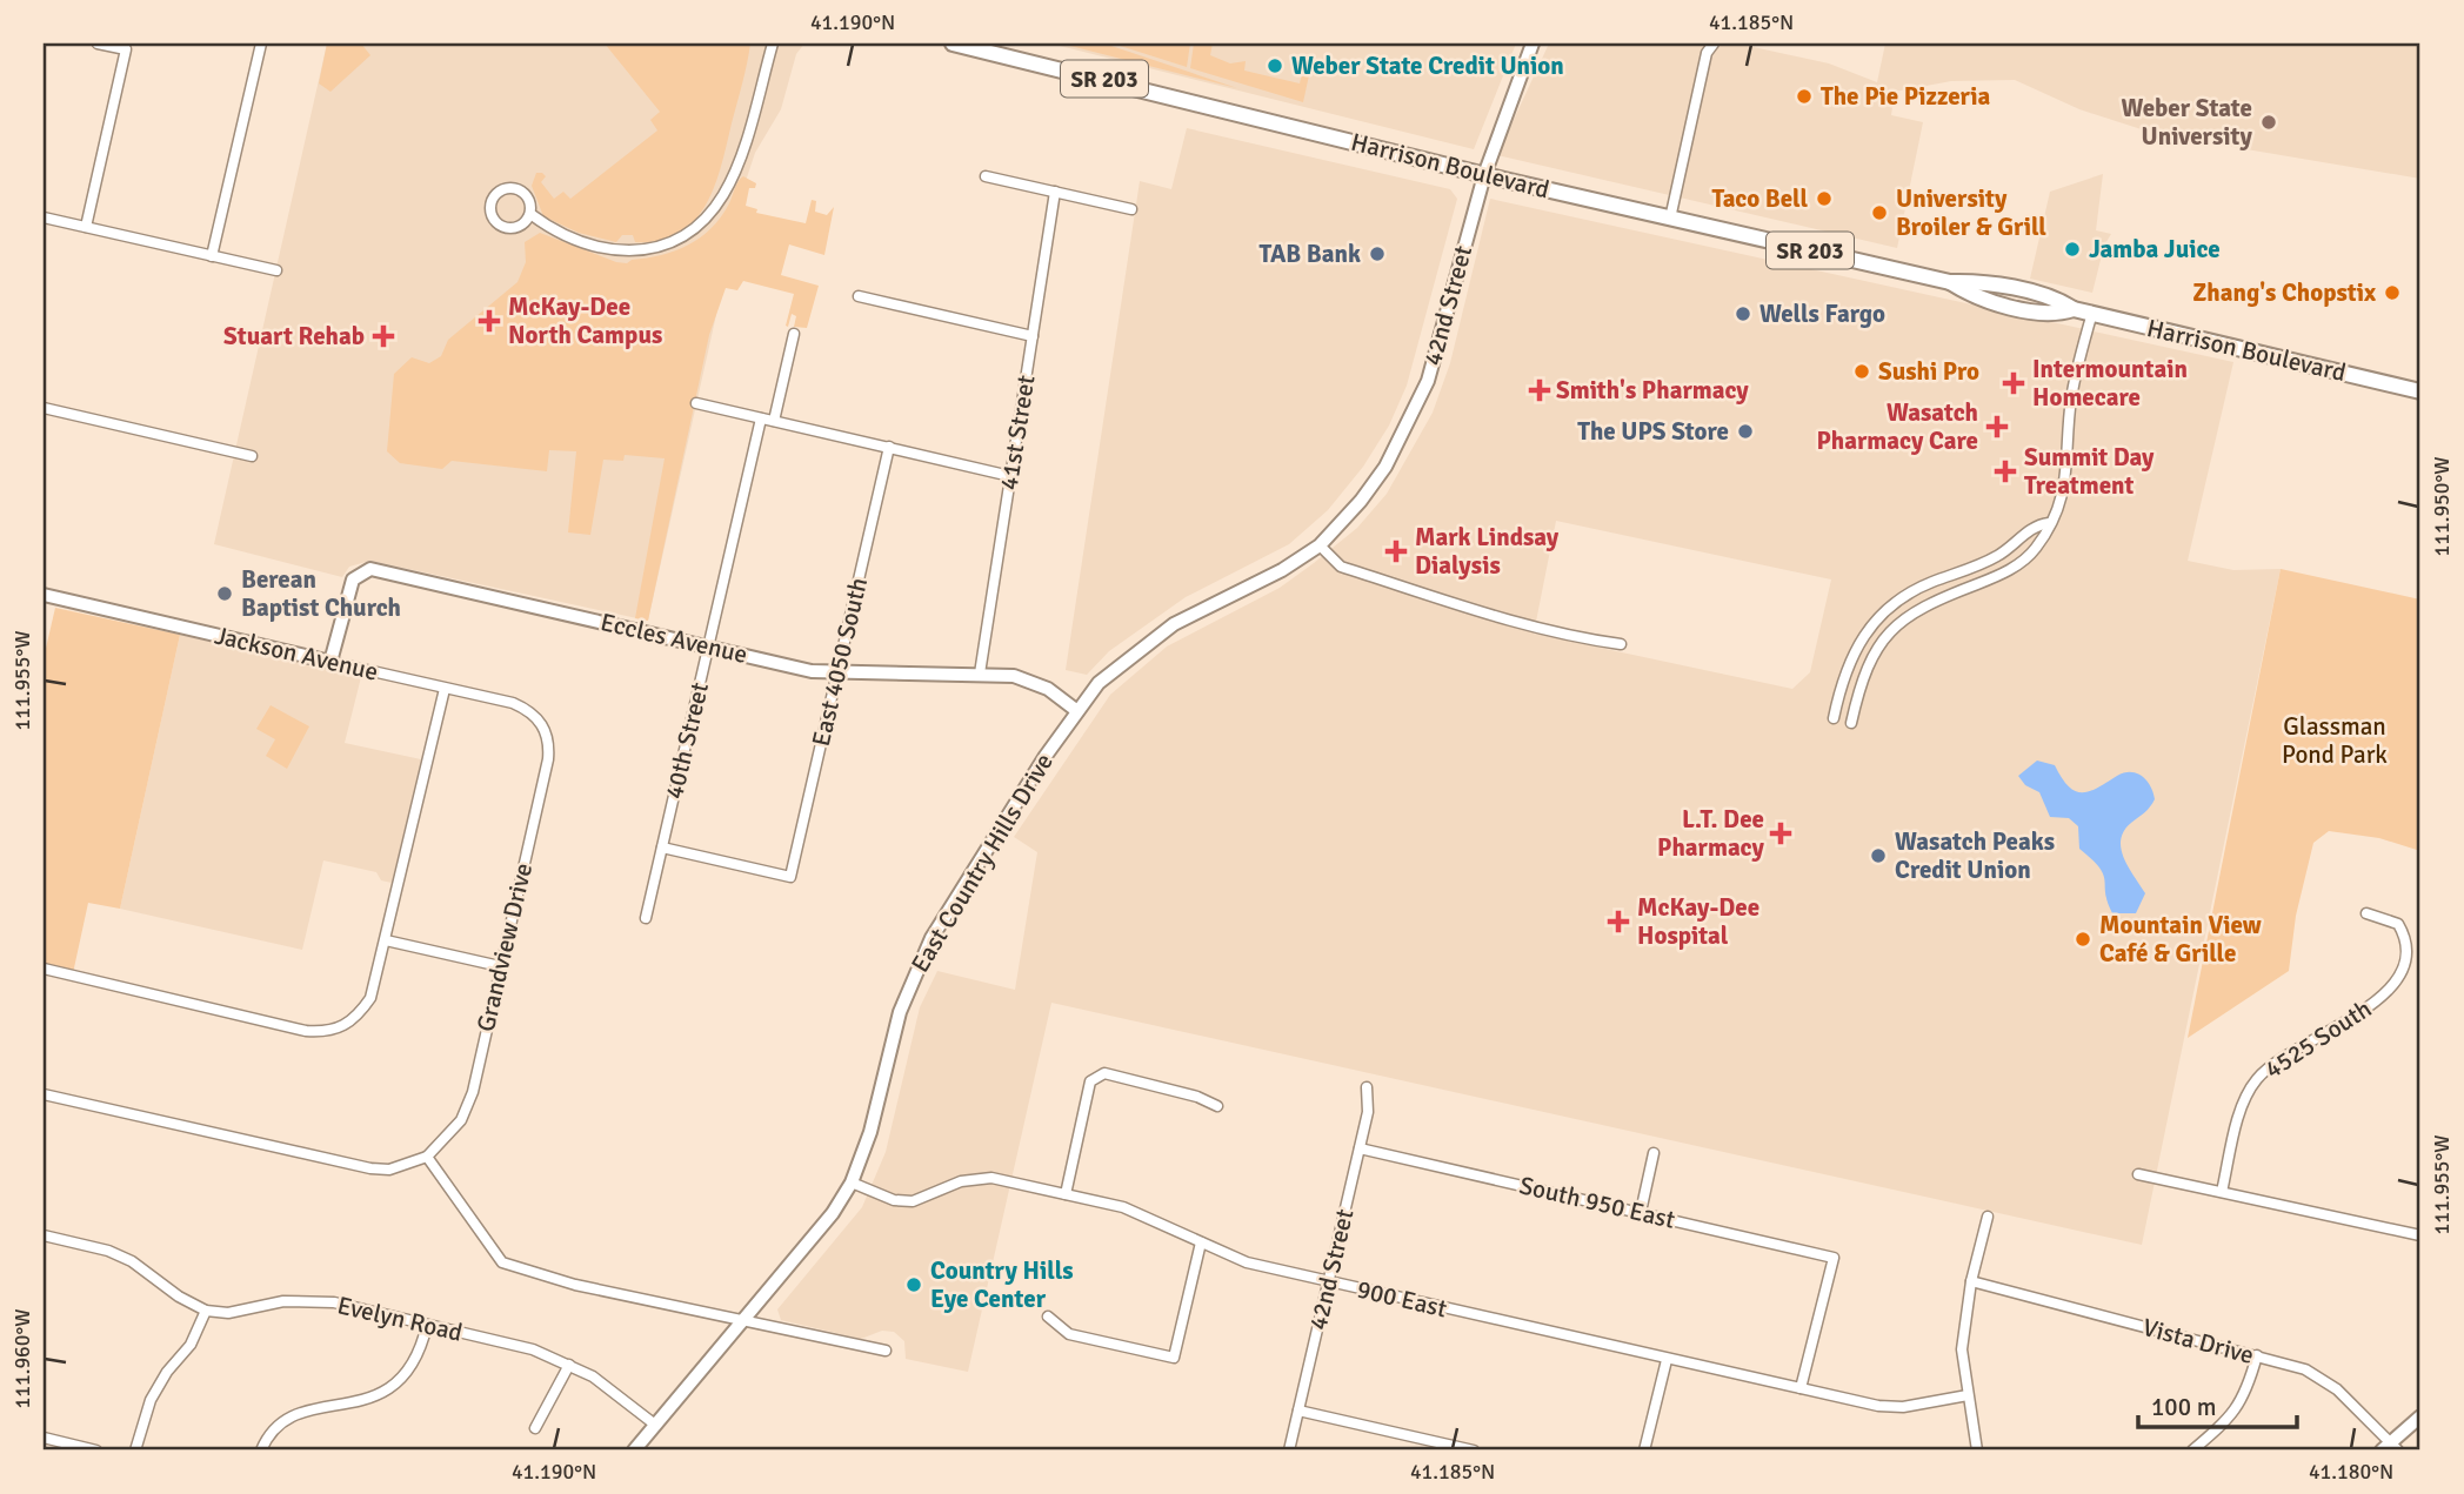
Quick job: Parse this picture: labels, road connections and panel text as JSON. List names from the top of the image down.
{
  "streets": {
    "main road": [
      "SR 203",
      "Harrison Boulevard",
      "42nd Street",
      "Eccles Avenue",
      "Jackson Avenue",
      "East Country Hills Drive"
    ],
    "street": [
      "41st Street",
      "East 4050 South",
      "40th Street",
      "Grandview Drive",
      "4525 South",
      "South 950 East",
      "900 East",
      "Evelyn Road",
      "Vista Drive"
    ]
  },
  "crossings": [
    ["Harrison Boulevard", "42nd Street"],
    ["42nd Street", "East Country Hills Drive"],
    ["42nd Street", "South 950 East"],
    ["42nd Street", "900 East"],
    ["41st Street", "Eccles Avenue"],
    ["Eccles Avenue", "Jackson Avenue"],
    ["Eccles Avenue", "East 4050 South"],
    ["Eccles Avenue", "40th Street"],
    ["Eccles Avenue", "East Country Hills Drive"],
    ["Jackson Avenue", "Grandview Drive"],
    ["East 4050 South", "40th Street"],
    ["East Country Hills Drive", "900 East"],
    ["East Country Hills Drive", "Evelyn Road"],
    ["South 950 East", "900 East"]
  ],
  "parks": ["Glassman Pond Park"],
  "places": {
    "other": [
      "Weber State Credit Union",
      "The Pie Pizzeria",
      "Weber State University",
      "Taco Bell",
      "University Broiler & Grill",
      "Jamba Juice",
      "TAB Bank",
      "Zhang's Chopstix",
      "Wells Fargo",
      "Sushi Pro",
      "The UPS Store",
      "Berean Baptist Church",
      "Wasatch Peaks Credit Union",
      "Mountain View Café & Grille",
      "Country Hills Eye Center"
    ],
    "health": [
      "McKay-Dee North Campus",
      "Stuart Rehab",
      "Intermountain Homecare",
      "Smith's Pharmacy",
      "Wasatch Pharmacy Care",
      "Summit Day Treatment",
      "Mark Lindsay Dialysis",
      "L.T. Dee Pharmacy",
      "McKay-Dee Hospital"
    ]
  },
  "scale_bar": "100 m",
  "coordinates": [
    "41.190°N",
    "41.185°N",
    "111.950°W",
    "111.955°W",
    "111.960°W",
    "41.180°N"
  ]
}
